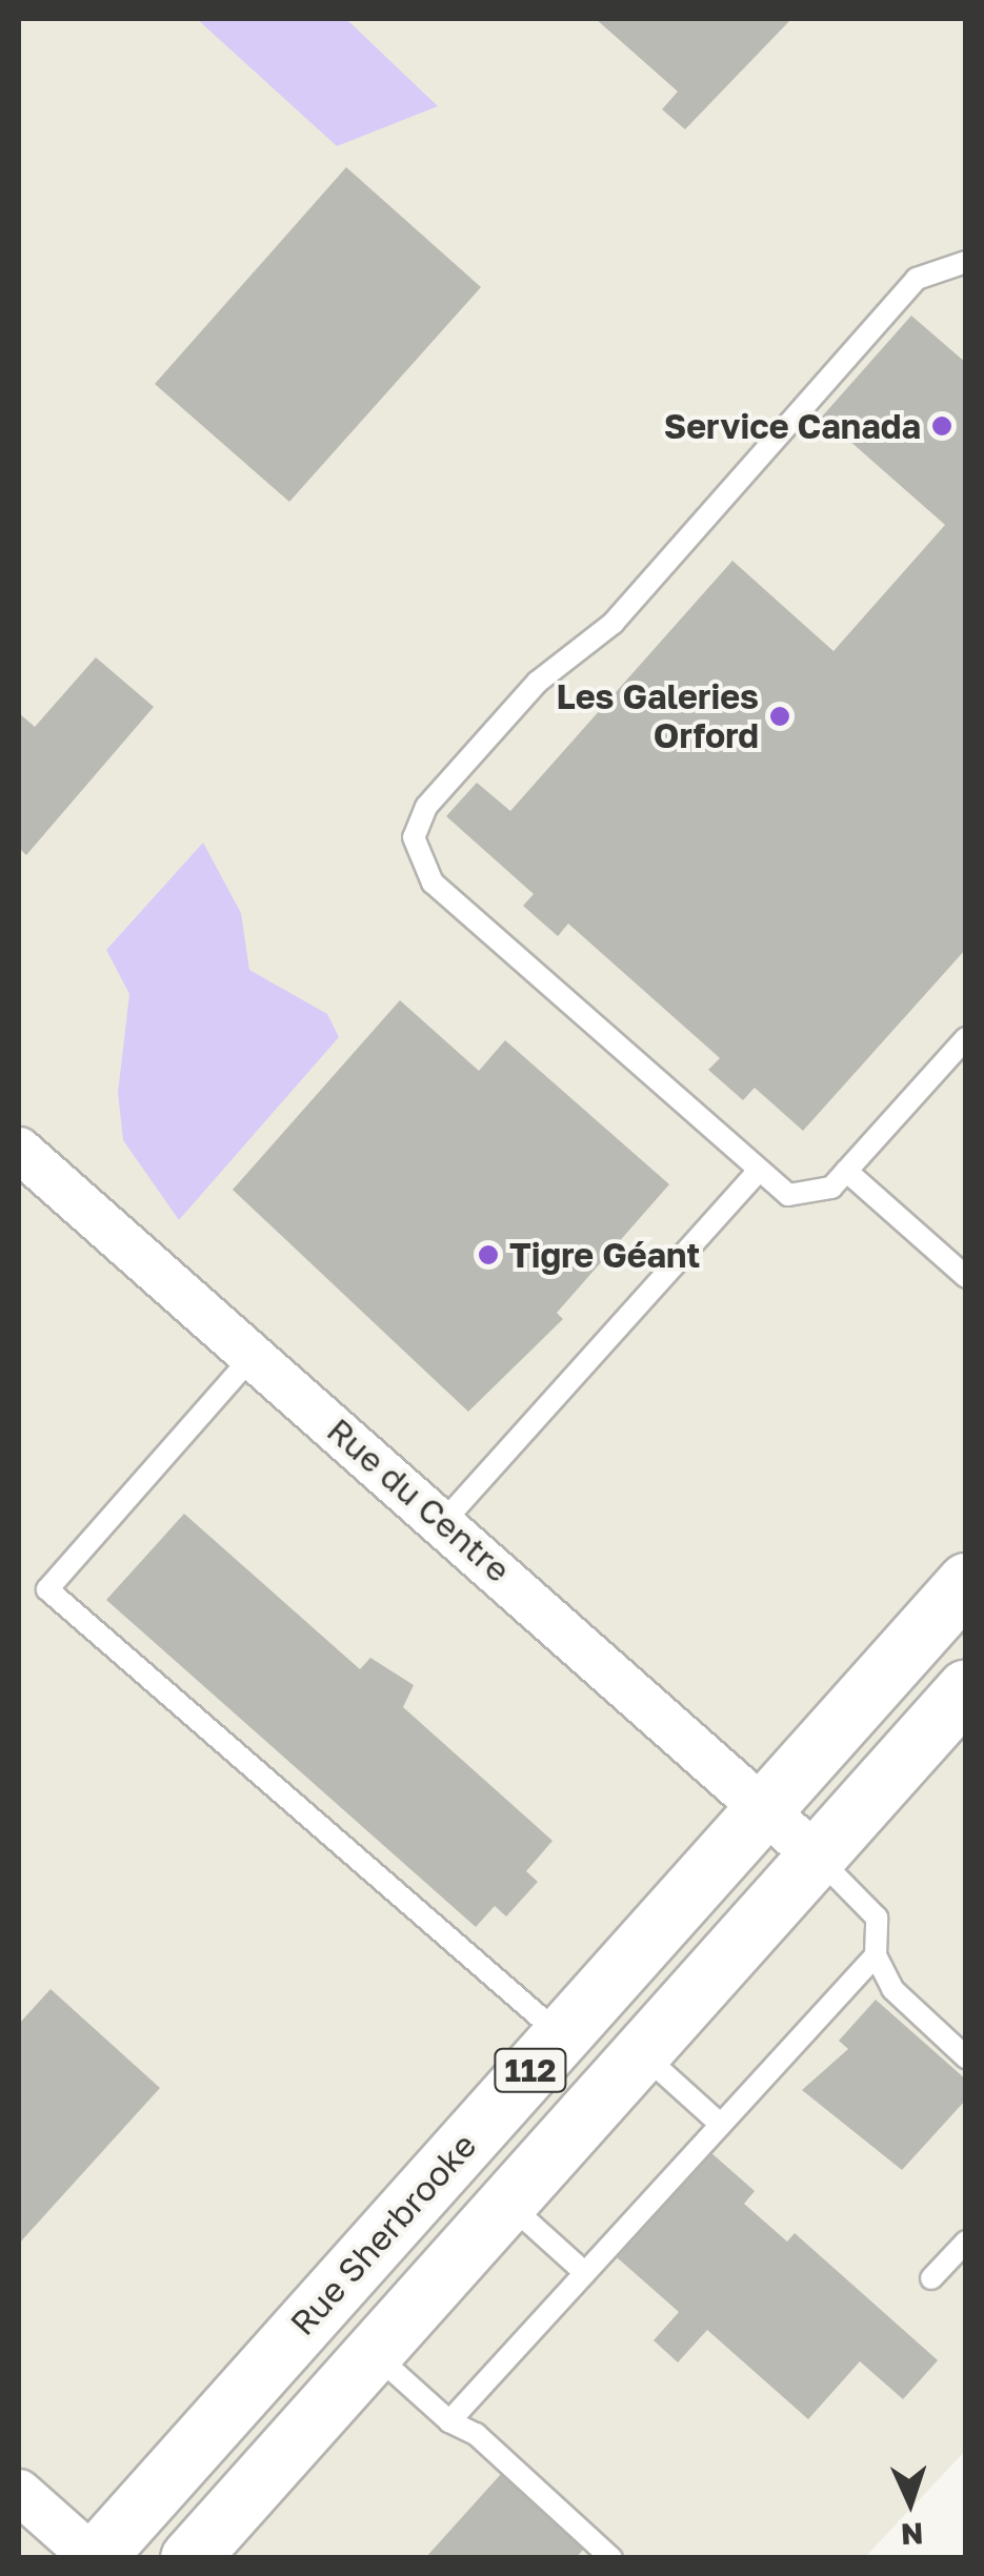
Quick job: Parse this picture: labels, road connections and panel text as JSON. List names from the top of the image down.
{
  "streets": {
    "main road": ["112", "Rue Sherbrooke"],
    "street": ["Rue du Centre"]
  },
  "crossings": [
    ["Rue du Centre", "Rue Sherbrooke"]
  ],
  "places": ["Service Canada", "Les Galeries Orford", "Tigre Géant"],
  "north": "bottom"
}
